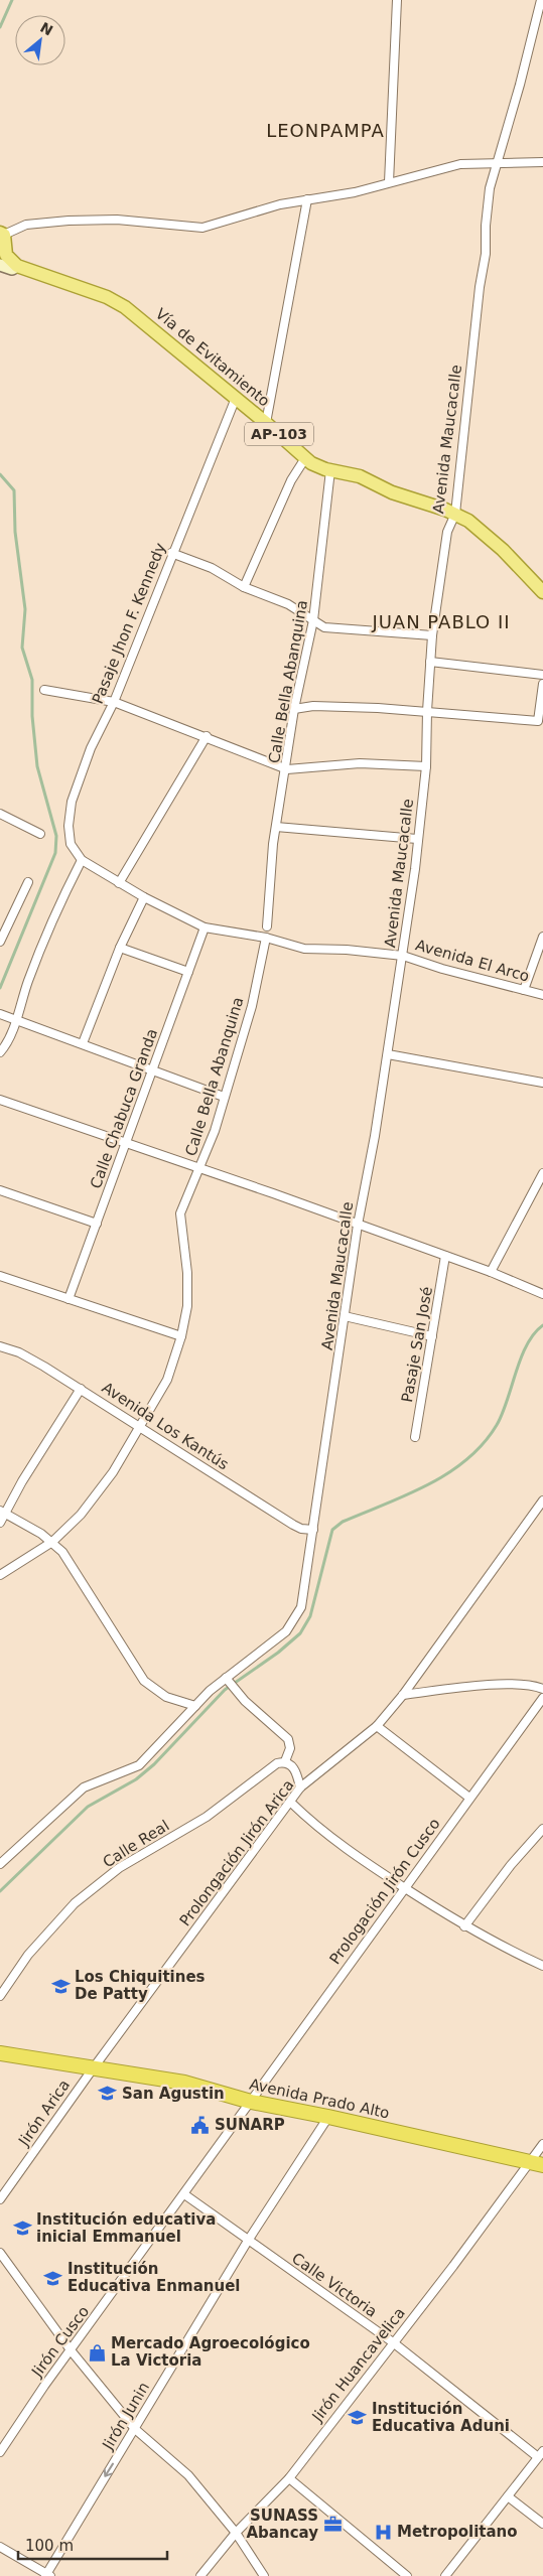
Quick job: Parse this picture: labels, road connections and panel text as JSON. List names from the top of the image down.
{
  "streets": {
    "highway": ["Avenida Prado Alto"],
    "main road": ["Vía de Evitamiento", "AP-103"],
    "street": [
      "Avenida Maucacalle",
      "Pasaje Jhon F. Kennedy",
      "Calle Bella Abanquina",
      "Avenida El Arco",
      "Calle Chabuca Granda",
      "Pasaje San José",
      "Avenida Los Kantús",
      "Calle Real",
      "Prolongación Jirón Arica",
      "Prologación Jirón Cusco",
      "Jirón Arica",
      "Calle Victoria",
      "Jirón Cusco",
      "Jirón Huancavelica",
      "Jirón Junin"
    ]
  },
  "crossings": [
    ["Vía de Evitamiento", "Avenida Maucacalle"],
    ["Vía de Evitamiento", "Pasaje Jhon F. Kennedy"],
    ["Vía de Evitamiento", "Calle Bella Abanquina"],
    ["Avenida Maucacalle", "Avenida El Arco"],
    ["Avenida Maucacalle", "Avenida Los Kantús"],
    ["Pasaje Jhon F. Kennedy", "Avenida El Arco"],
    ["Calle Bella Abanquina", "Avenida El Arco"],
    ["Calle Bella Abanquina", "Avenida Los Kantús"],
    ["Avenida El Arco", "Calle Chabuca Granda"],
    ["Prolongación Jirón Arica", "Avenida Prado Alto"],
    ["Prolongación Jirón Arica", "Jirón Arica"],
    ["Prologación Jirón Cusco", "Avenida Prado Alto"],
    ["Prologación Jirón Cusco", "Jirón Cusco"],
    ["Avenida Prado Alto", "Jirón Arica"],
    ["Avenida Prado Alto", "Jirón Cusco"],
    ["Avenida Prado Alto", "Jirón Huancavelica"],
    ["Avenida Prado Alto", "Jirón Junin"],
    ["Calle Victoria", "Jirón Cusco"],
    ["Calle Victoria", "Jirón Huancavelica"],
    ["Calle Victoria", "Jirón Junin"]
  ],
  "districts": ["LEONPAMPA", "JUAN PABLO II"],
  "places": {
    "school or university": [
      "Los Chiquitines De Patty",
      "San Agustin",
      "Institución educativa inicial Emmanuel",
      "Institución Educativa Enmanuel",
      "Institución Educativa Aduni"
    ],
    "public building": ["SUNARP"],
    "shop": ["Mercado Agroecológico La Victoria"],
    "office": ["SUNASS Abancay"],
    "hospital": ["Metropolitano"]
  },
  "scale_bar": "100 m",
  "north": "top right"
}
